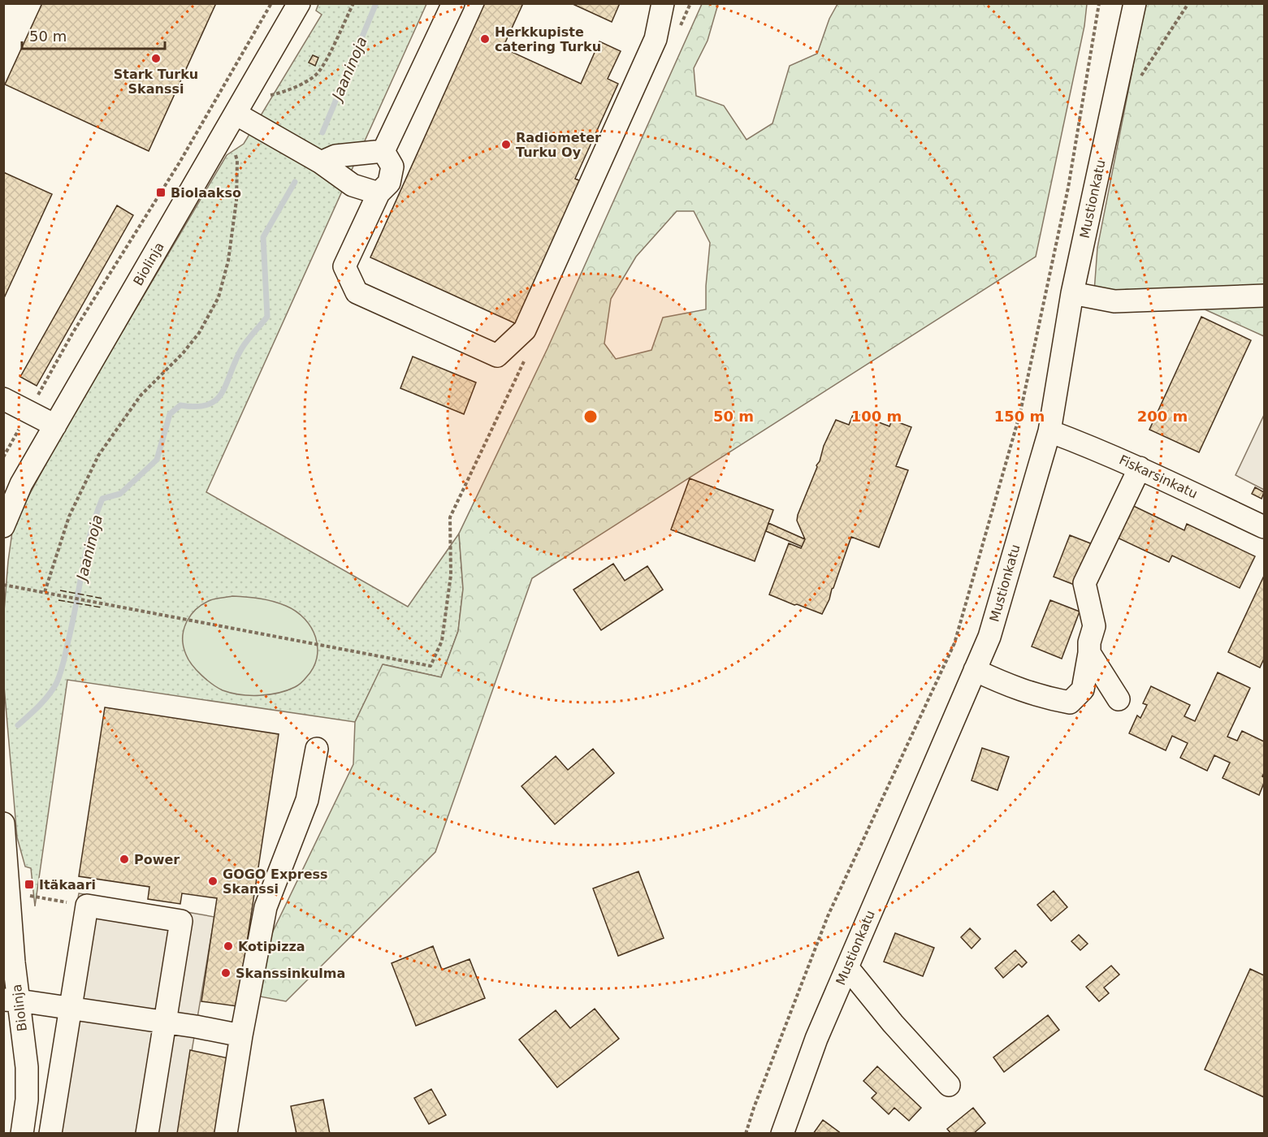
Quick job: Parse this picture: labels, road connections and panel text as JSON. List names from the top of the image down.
{
  "streets": {
    "street": ["Mustionkatu", "Biolinja", "Fiskarsinkatu"]
  },
  "crossings": [
    ["Mustionkatu", "Fiskarsinkatu"]
  ],
  "water": ["Jaaninoja"],
  "places": {
    "other": [
      "Herkkupiste catering Turku",
      "Stark Turku Skanssi",
      "Radiometer Turku Oy",
      "Power",
      "GOGO Express Skanssi",
      "Kotipizza",
      "Skanssinkulma"
    ],
    "transit": ["Biolaakso", "Itäkaari"]
  },
  "scale_bar": "50 m",
  "rings": [
    "50 m",
    "100 m",
    "150 m",
    "200 m"
  ]
}
